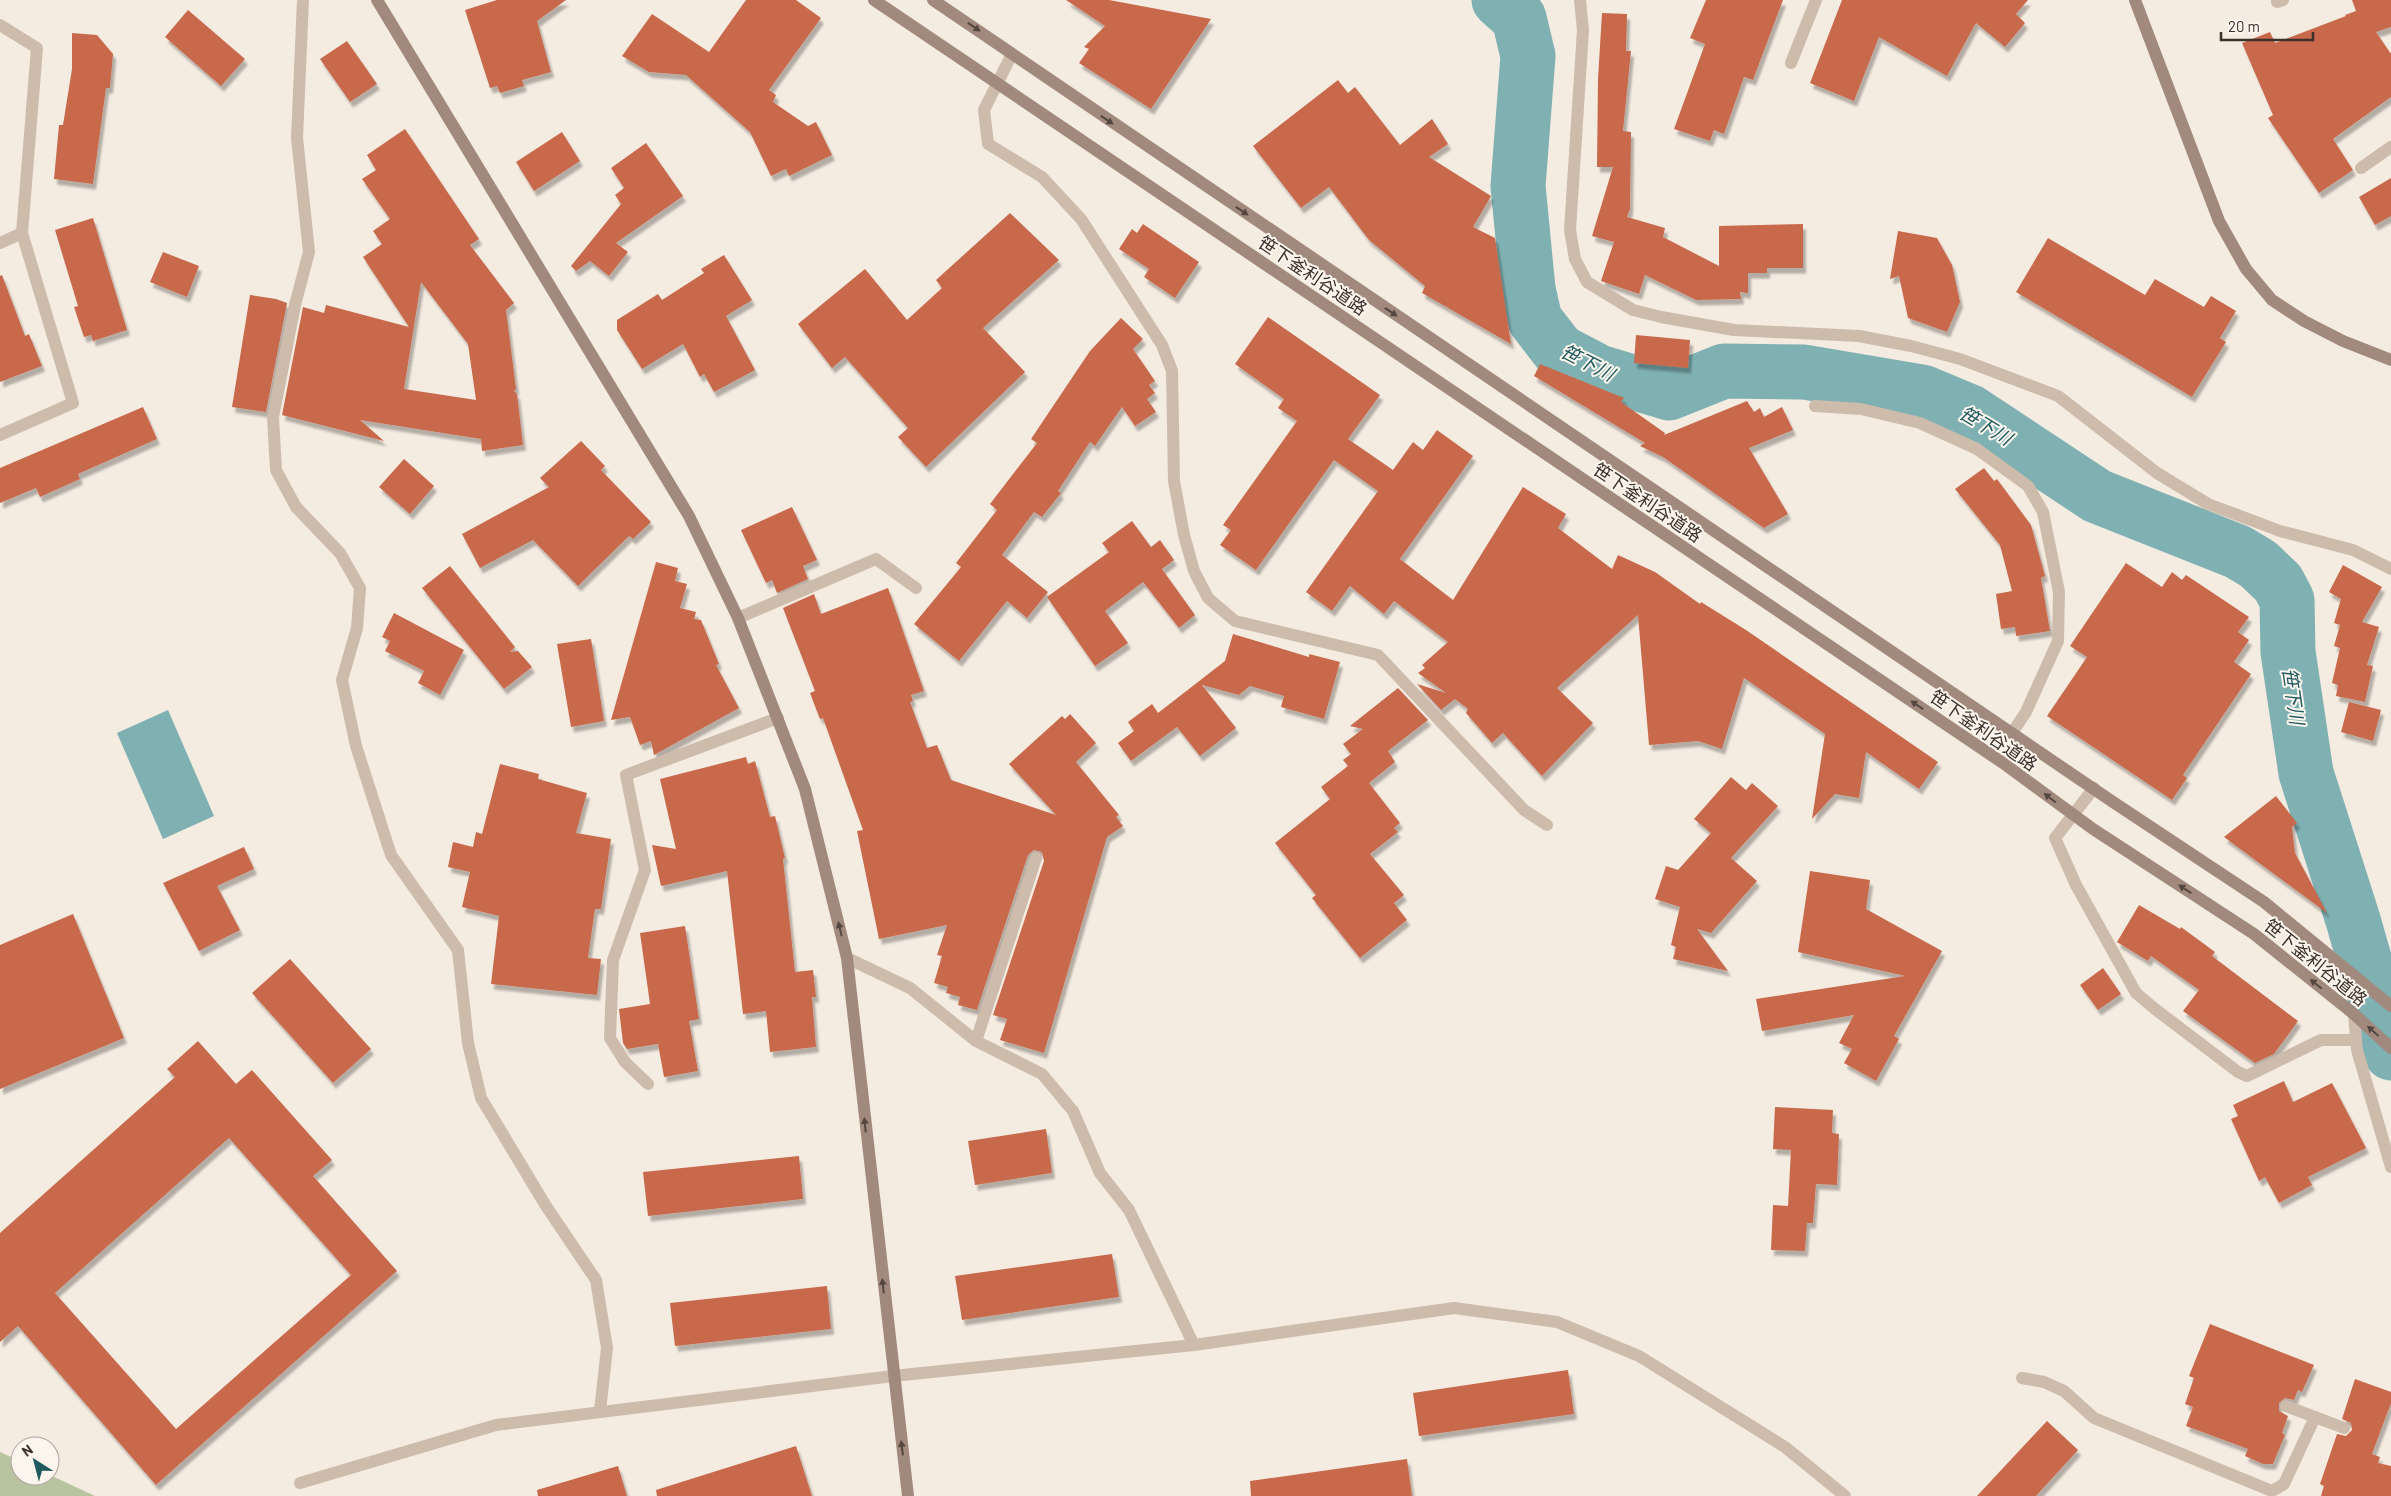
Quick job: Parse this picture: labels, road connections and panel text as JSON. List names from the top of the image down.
{
  "streets": {
    "street": ["笹下釜利谷道路"]
  },
  "water": ["笹下川"],
  "scale_bar": "20 m",
  "north": "top left"
}
